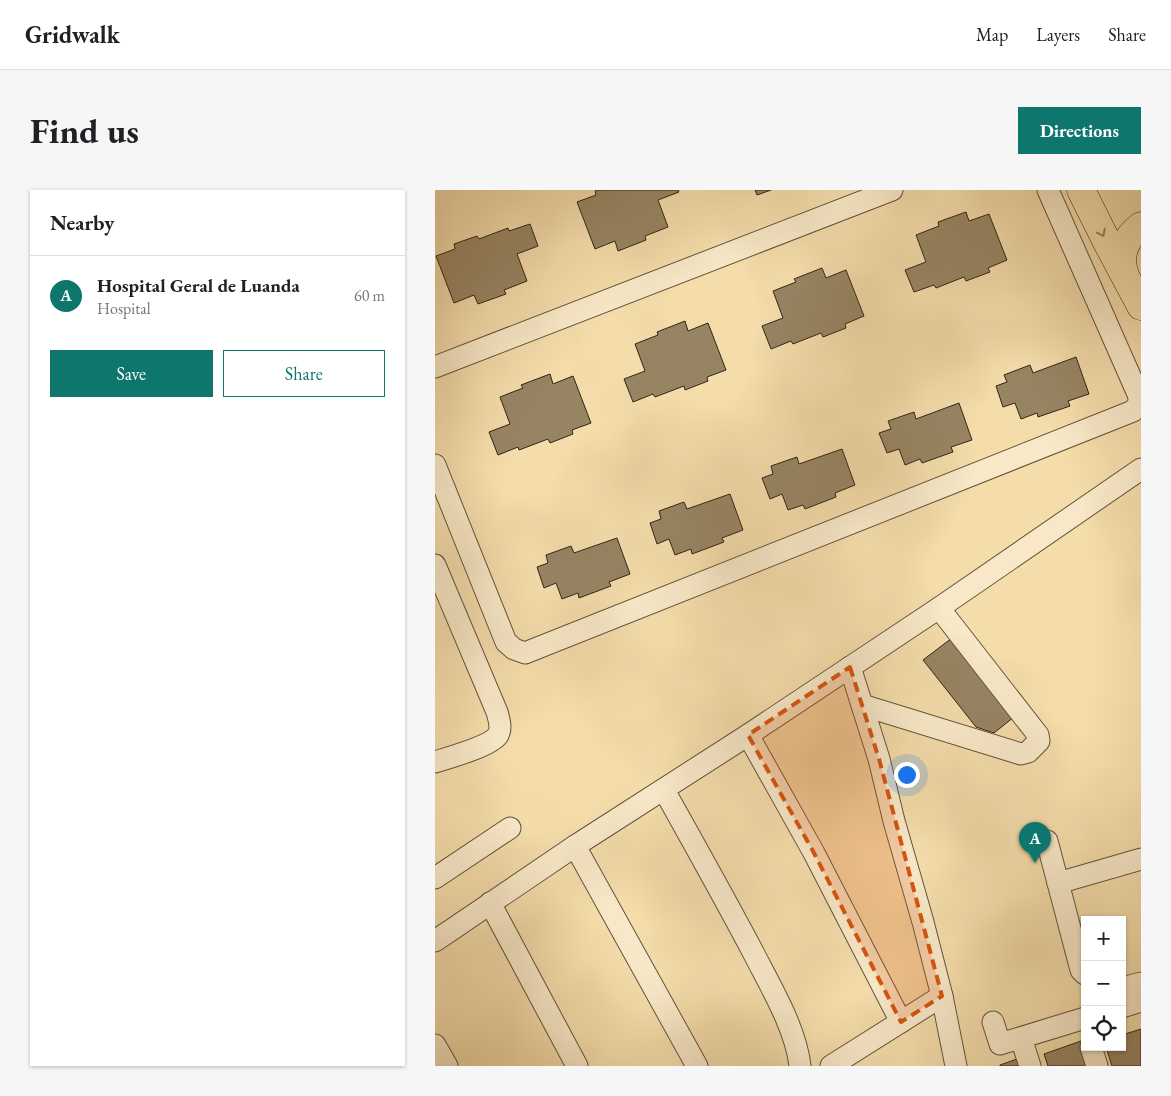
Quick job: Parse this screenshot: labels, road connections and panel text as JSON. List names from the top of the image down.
{
  "page": {
    "header": "Gridwalk",
    "nav": ["Map", "Layers", "Share"],
    "buttons": [
      "Directions",
      ["Save", "Share"]
    ],
    "title": "Find us",
    "heading": "Nearby",
    "list": [
      {
        "mark": "A",
        "name": "Hospital Geral de Luanda",
        "note": "Hospital",
        "value": "60 m"
      }
    ],
    "pins": "A",
    "map_buttons": ["+", "−"]
  }
}
